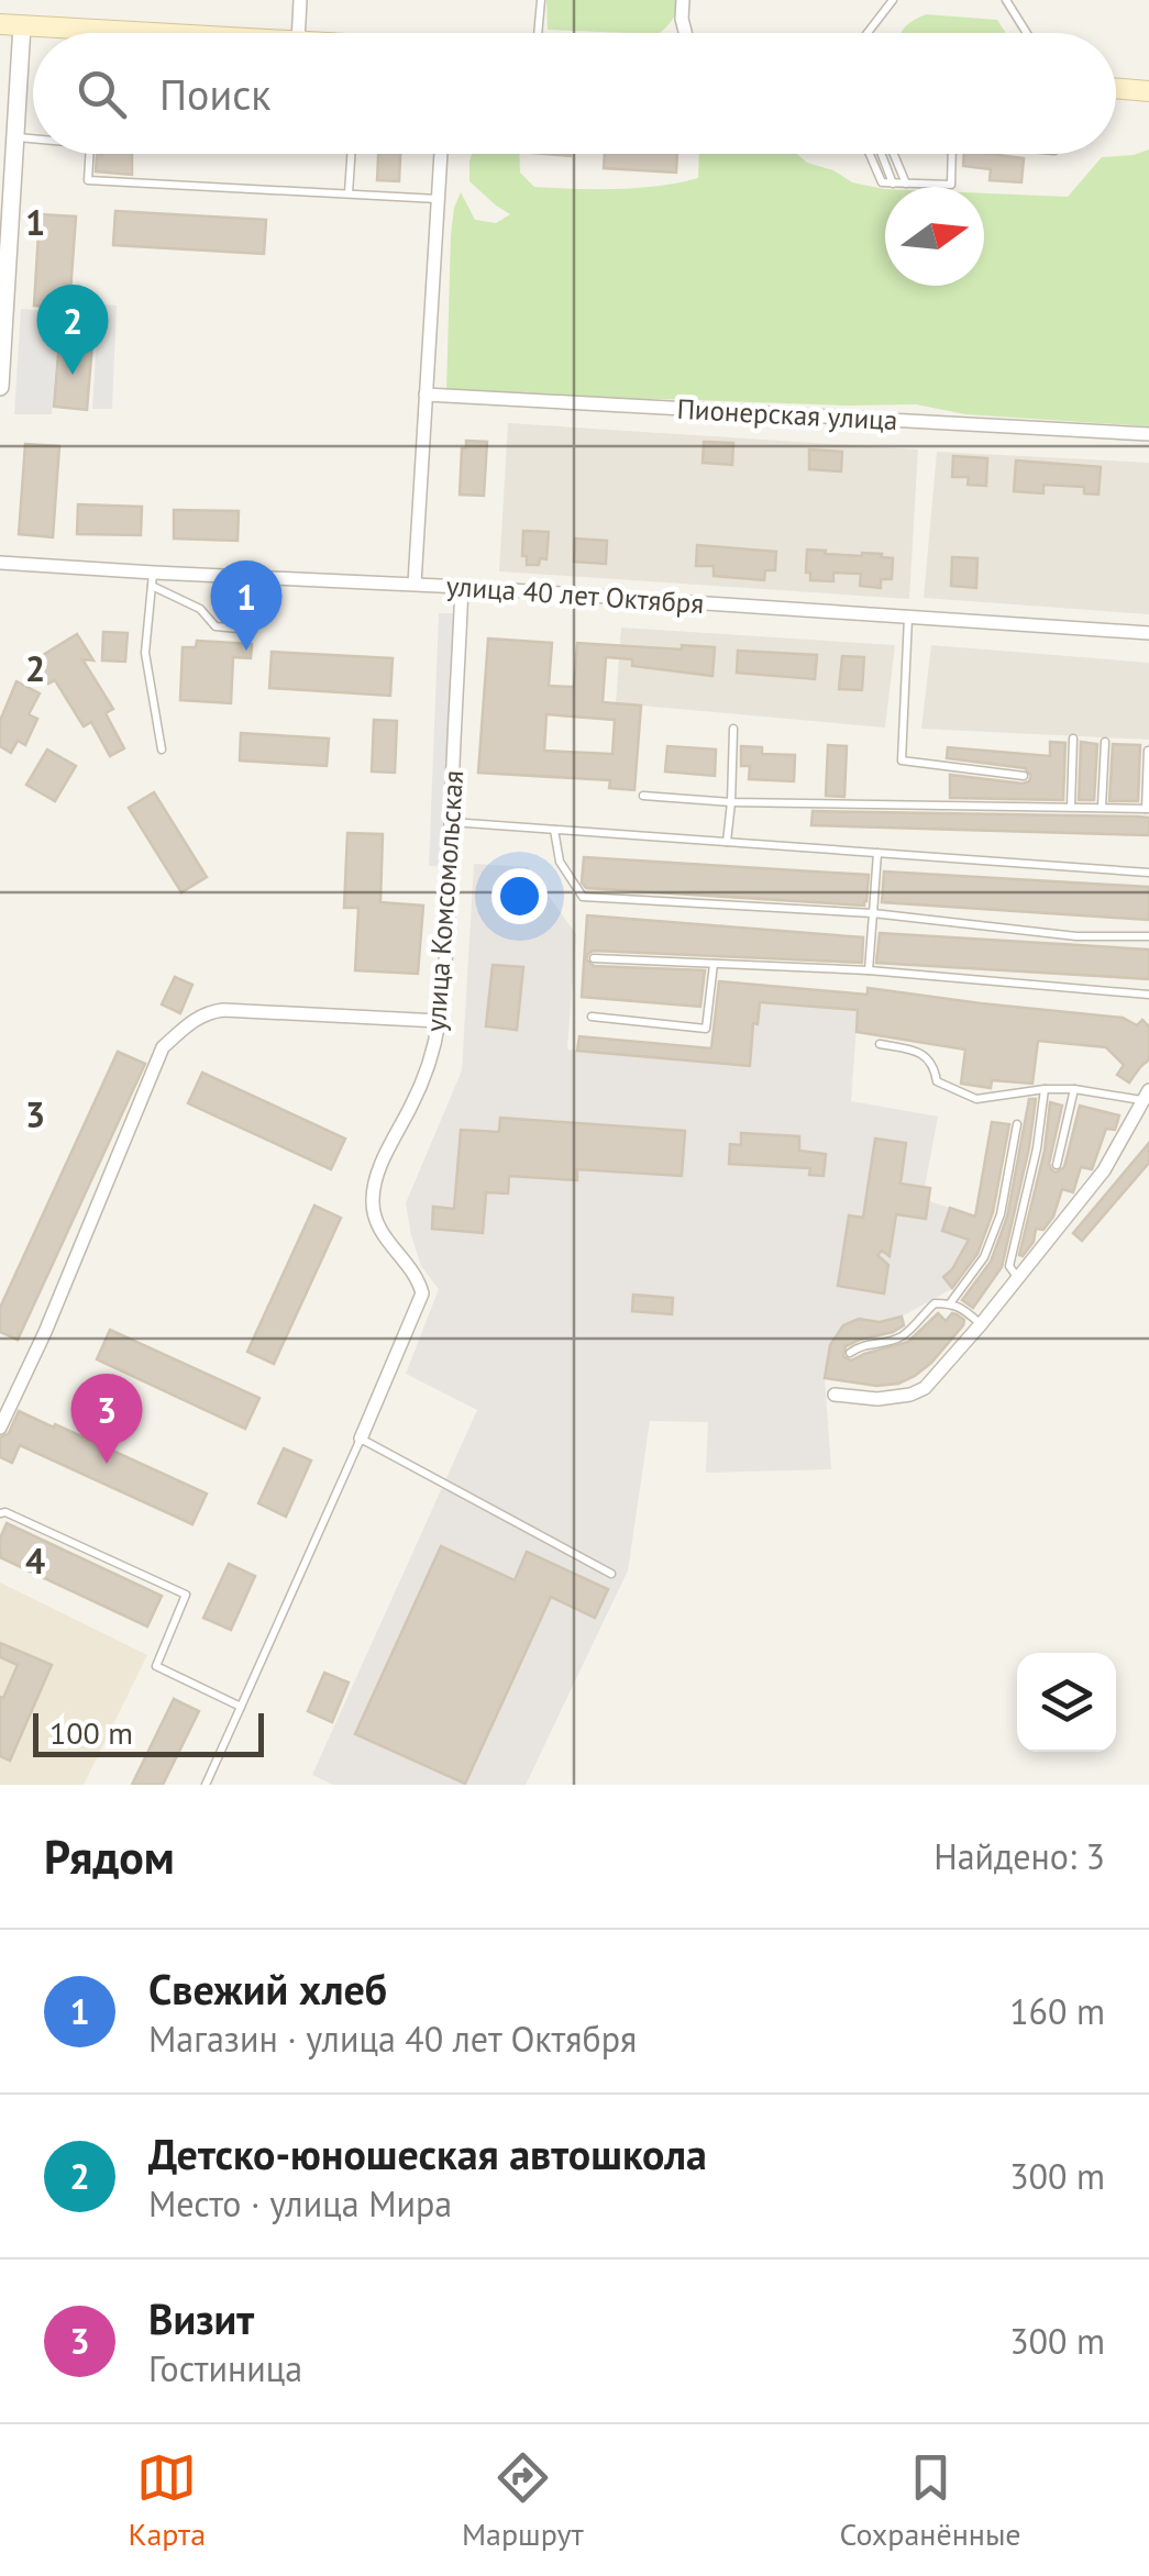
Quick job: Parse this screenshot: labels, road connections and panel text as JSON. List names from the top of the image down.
{
  "streets": {
    "street": ["Пионерская улица", "улица 40 лет Октября", "улица Комсомольская"]
  },
  "crossings": [
    ["улица 40 лет Октября", "улица Комсомольская"]
  ],
  "scale_bar": "100 m",
  "north": "right",
  "page": {
    "search": "Поиск",
    "pins": ["2", "1", "3"],
    "scale": "100 m",
    "heading": ["Рядом", "Найдено: 3"],
    "list": [
      {
        "mark": "1",
        "name": "Свежий хлеб",
        "note": "Магазин · улица 40 лет Октября",
        "value": "160 m"
      },
      {
        "mark": "2",
        "name": "Детско-юношеская автошкола",
        "note": "Место · улица Мира",
        "value": "300 m"
      },
      {
        "mark": "3",
        "name": "Визит",
        "note": "Гостиница",
        "value": "300 m"
      }
    ],
    "nav": ["Карта", "Маршрут", "Сохранённые"]
  },
  "grid": {
    "rows": [
      "1",
      "2",
      "3",
      "4"
    ]
  }
}
